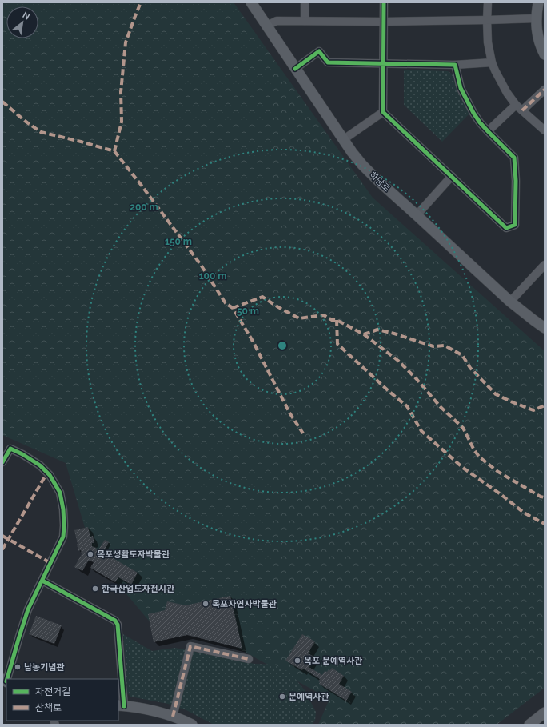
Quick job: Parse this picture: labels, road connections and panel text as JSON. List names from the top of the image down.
{
  "streets": {
    "street": ["하당로"]
  },
  "places": [
    "목포생활도자박물관",
    "한국산업도자전시관",
    "목포자연사박물관",
    "목포 문예역사관",
    "남농기념관",
    "문예역사관"
  ],
  "legend": ["자전거길", "산책로"],
  "north": "top right",
  "rings": [
    "200 m",
    "150 m",
    "100 m",
    "50 m"
  ]
}
